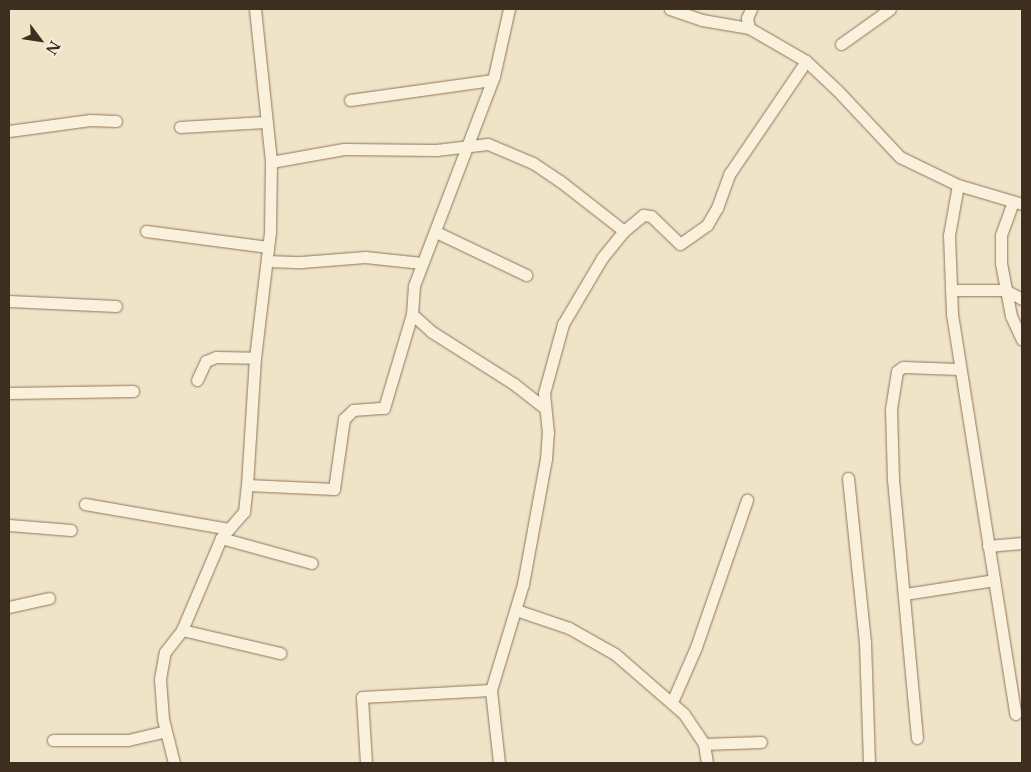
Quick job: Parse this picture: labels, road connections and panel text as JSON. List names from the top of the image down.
{
  "north": "bottom right"
}
